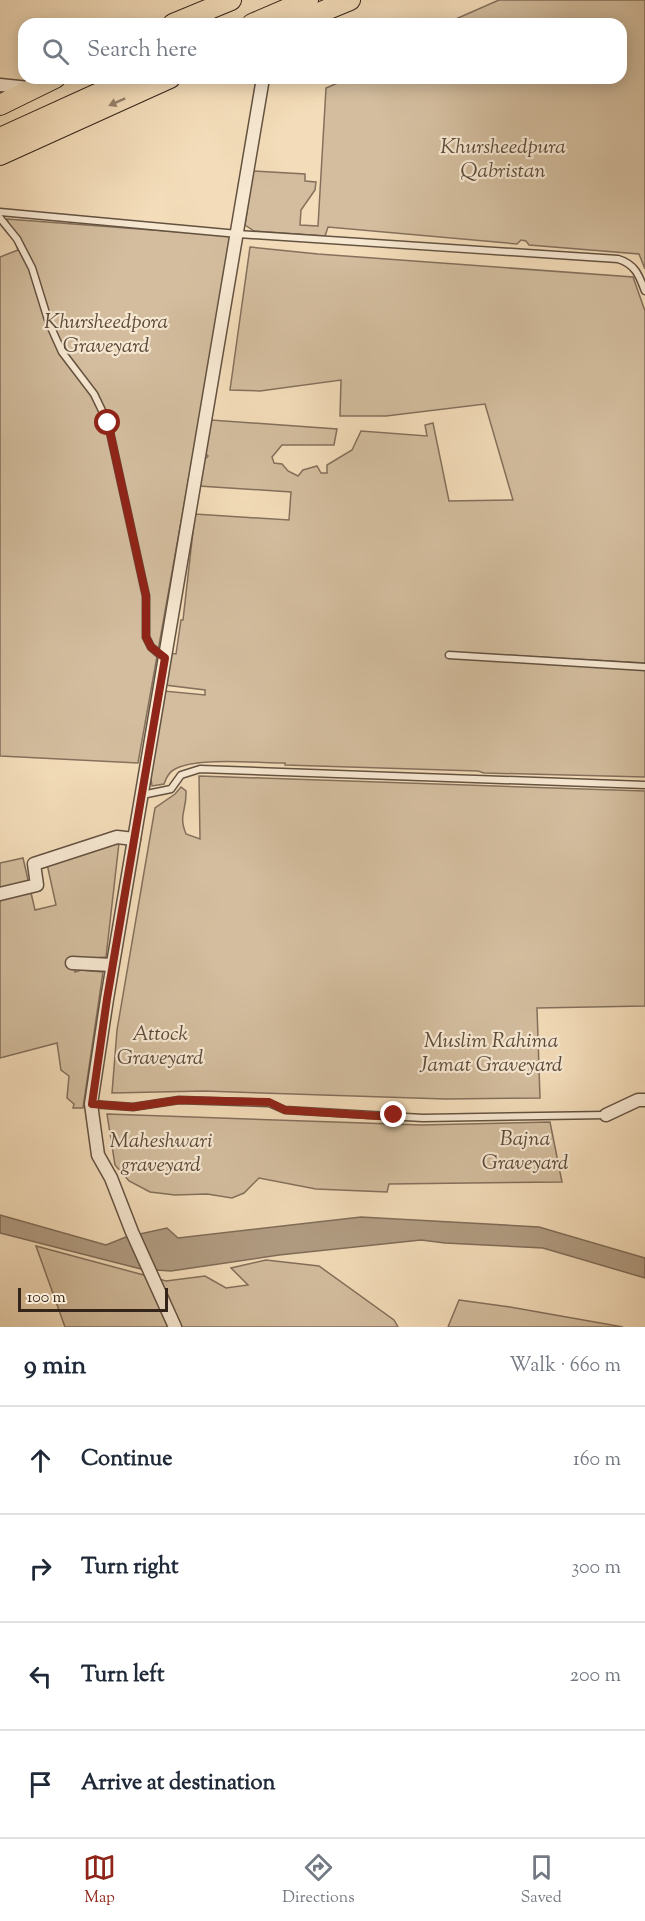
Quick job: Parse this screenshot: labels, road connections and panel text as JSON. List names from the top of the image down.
{
  "parks": [
    "Khursheedpura Qabristan",
    "Khursheedpora Graveyard",
    "Attock Graveyard",
    "Muslim Rahima Jamat Graveyard",
    "Bajna Graveyard",
    "Maheshwari graveyard"
  ],
  "scale_bar": "100 m",
  "page": {
    "search": "Search here",
    "scale": "100 m",
    "heading": ["9 min", "Walk · 660 m"],
    "list": [
      ["Continue", "160 m"],
      ["Turn right", "300 m"],
      ["Turn left", "200 m"],
      "Arrive at destination"
    ],
    "nav": ["Map", "Directions", "Saved"]
  }
}
